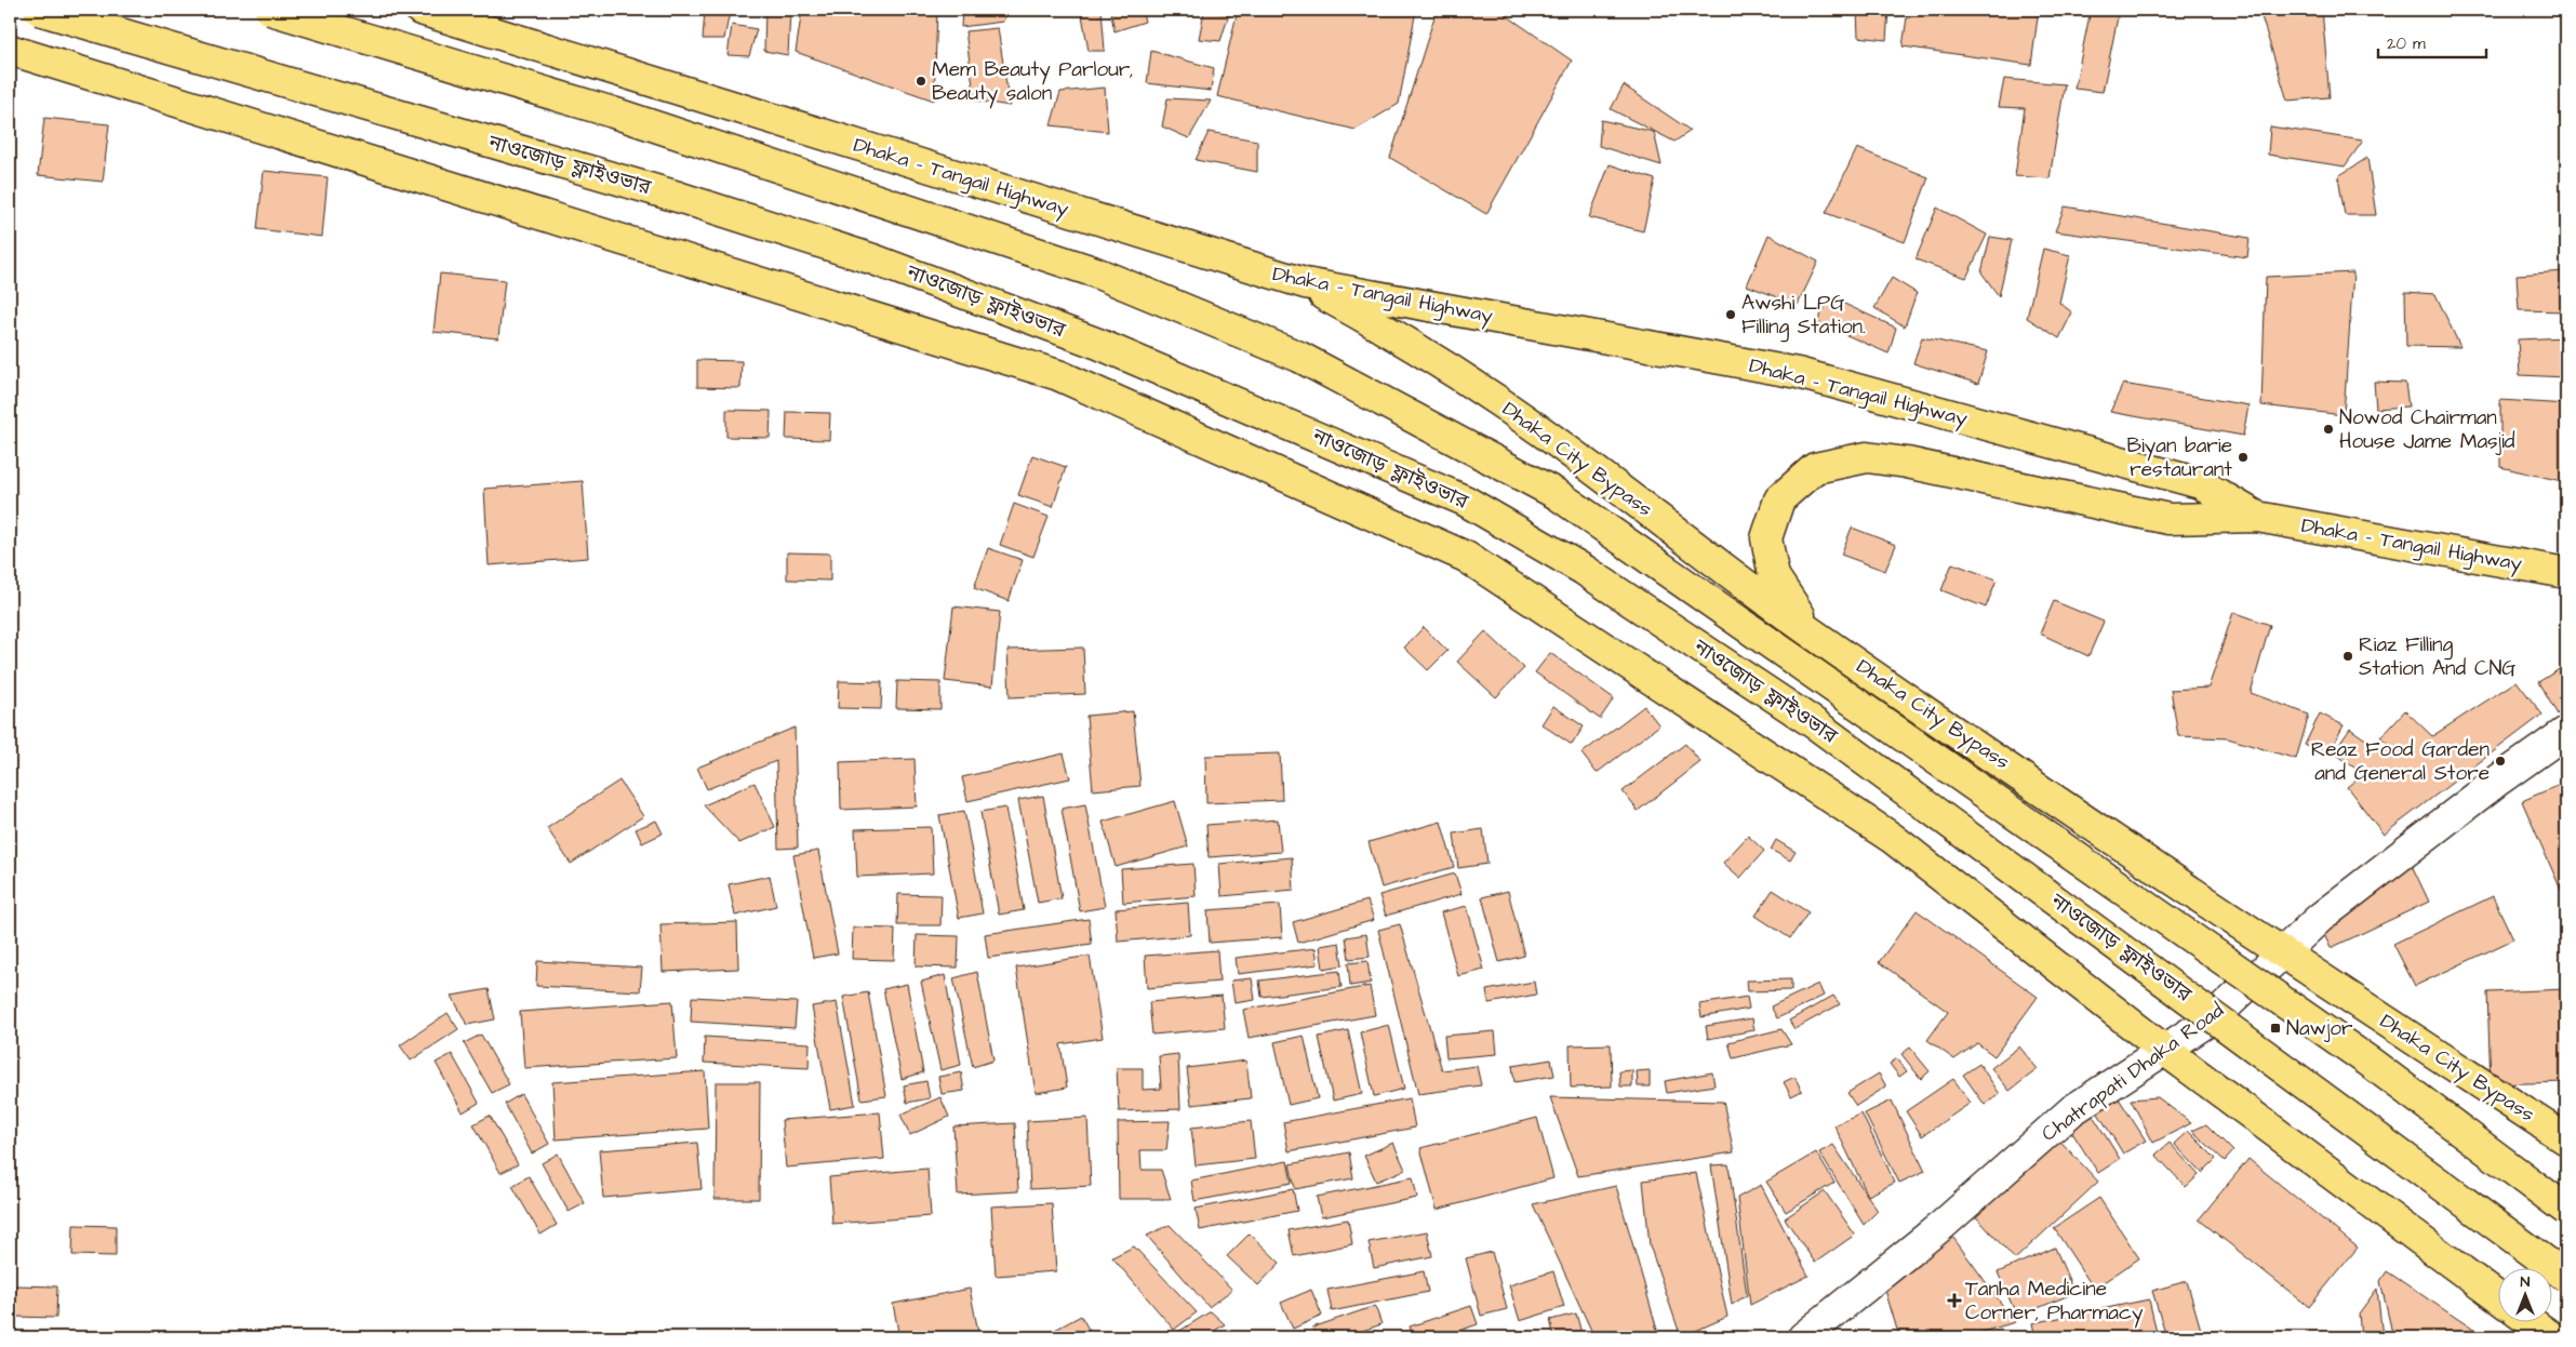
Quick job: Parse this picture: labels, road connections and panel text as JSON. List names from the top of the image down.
{
  "streets": {
    "highway": ["নাওজোড় ফ্লাইওভার", "Dhaka - Tangail Highway", "Dhaka City Bypass"],
    "street": ["Chatrapati Dhaka Road"]
  },
  "crossings": [
    ["Dhaka - Tangail Highway", "Dhaka City Bypass"],
    ["Dhaka City Bypass", "Chatrapati Dhaka Road"]
  ],
  "places": {
    "other": [
      "Mem Beauty Parlour, Beauty salon",
      "Awshi LPG Filling Station.",
      "Nowod Chairman House Jame Masjid",
      "Biyan barie restaurant",
      "Riaz Filling Station And CNG",
      "Reaz Food Garden and General Store"
    ],
    "transit": ["Nawjor"],
    "health": ["Tanha Medicine Corner, Pharmacy"]
  },
  "scale_bar": "20 m",
  "north": "top"
}
